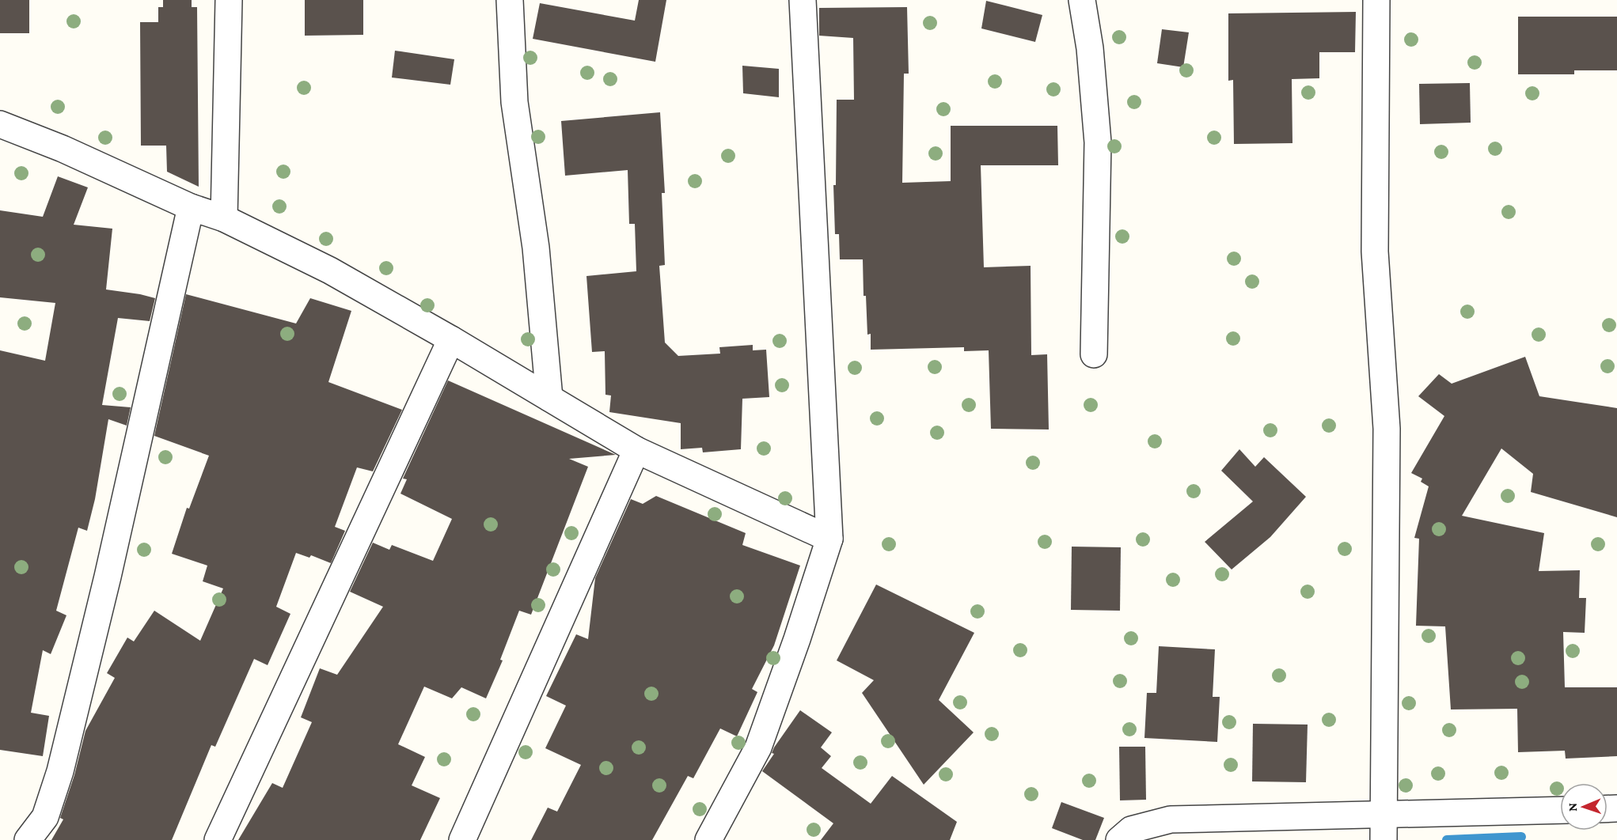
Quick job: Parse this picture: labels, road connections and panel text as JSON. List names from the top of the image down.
{
  "north": "left"
}
